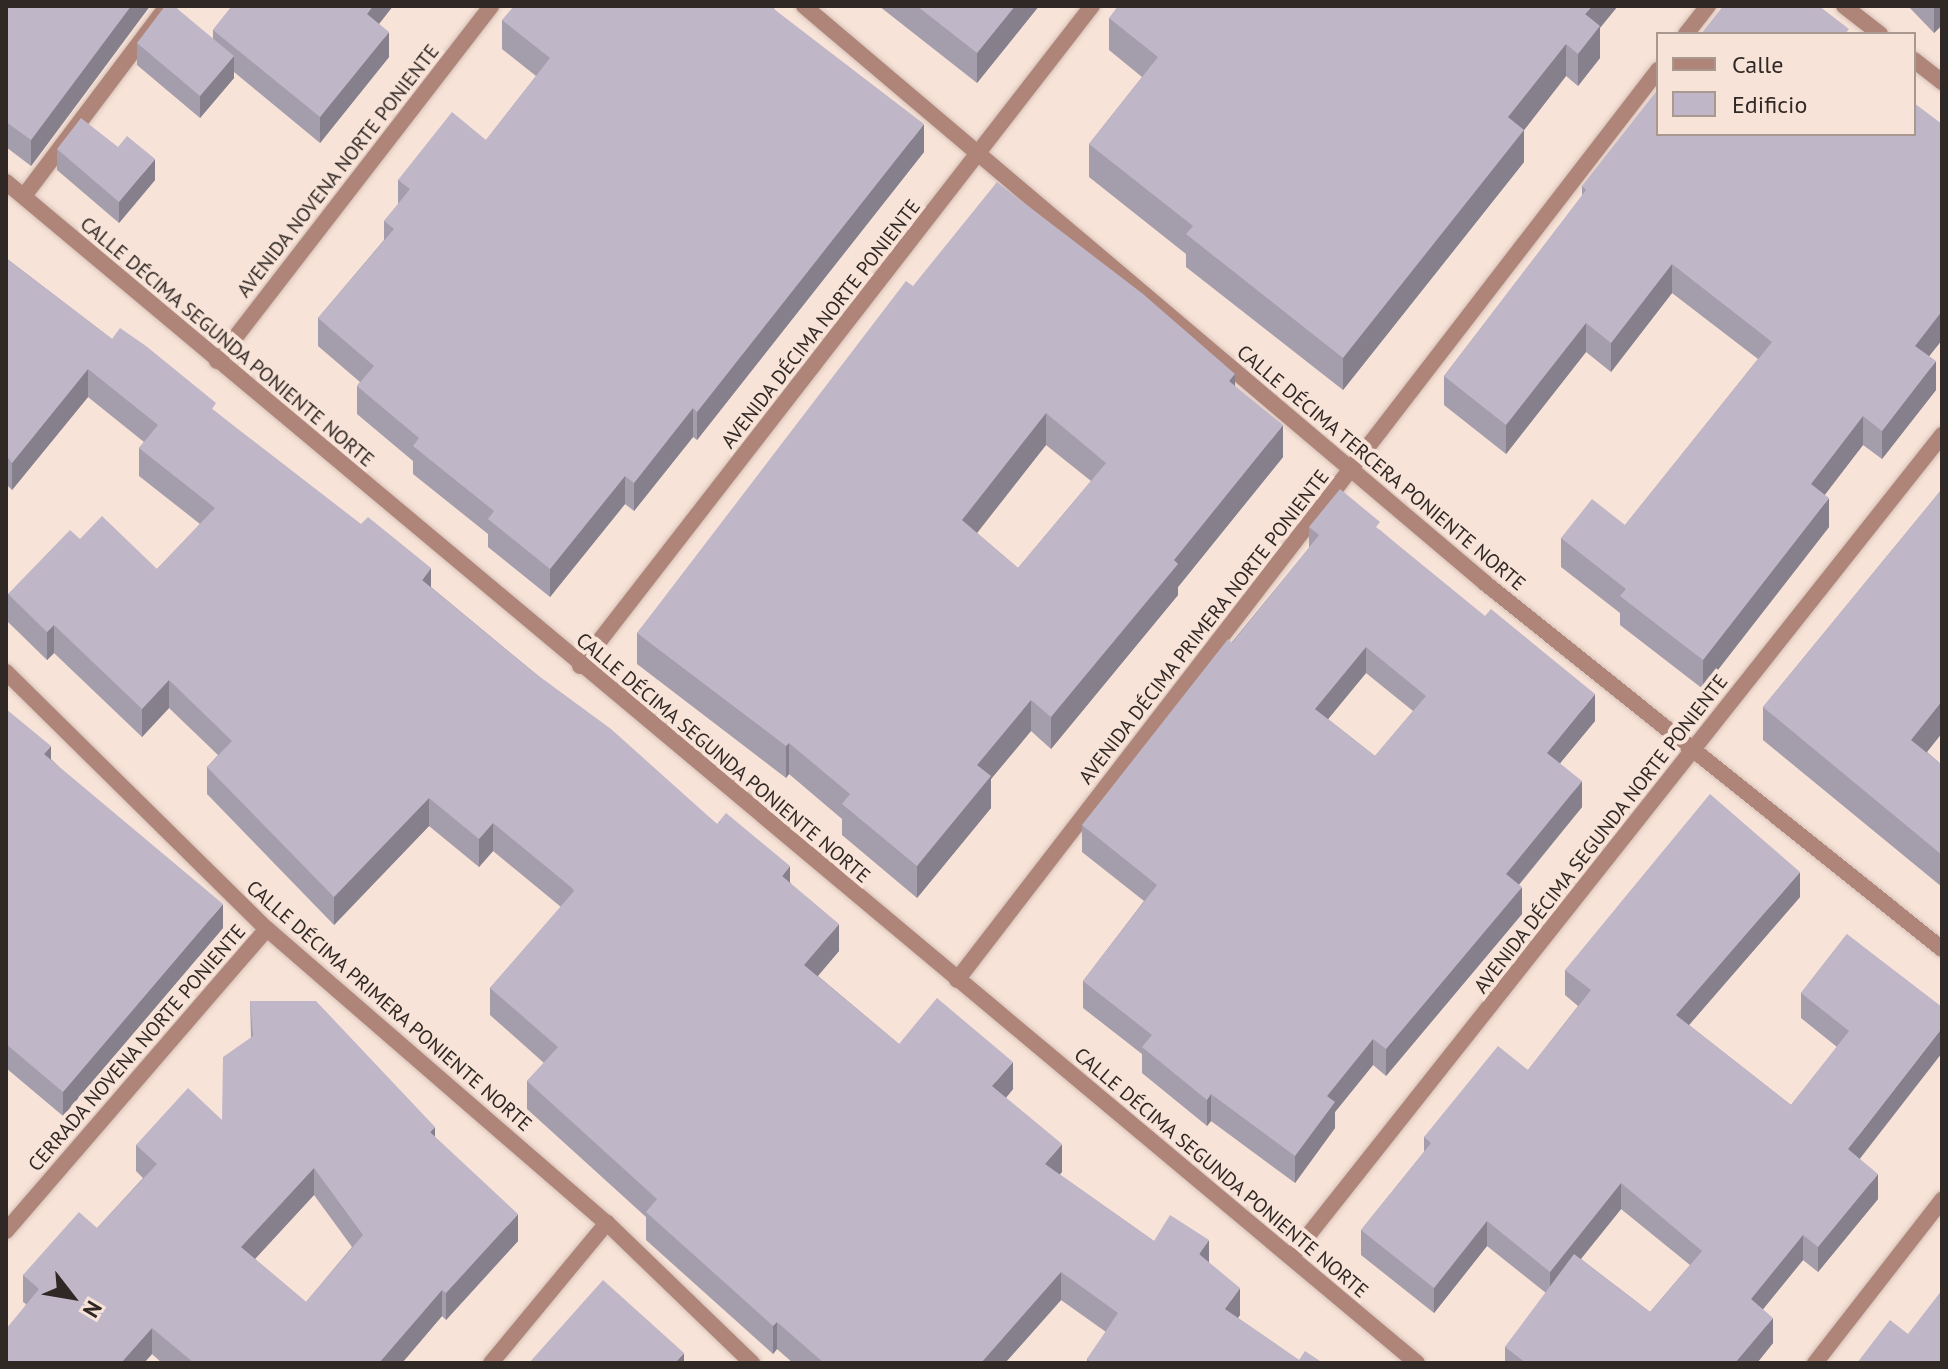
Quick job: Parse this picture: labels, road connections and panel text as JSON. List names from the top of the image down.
{
  "streets": {
    "street": [
      "AVENIDA NOVENA NORTE PONIENTE",
      "AVENIDA DÉCIMA NORTE PONIENTE",
      "CALLE DÉCIMA SEGUNDA PONIENTE NORTE",
      "CALLE DÉCIMA TERCERA PONIENTE NORTE",
      "AVENIDA DÉCIMA PRIMERA NORTE PONIENTE",
      "AVENIDA DÉCIMA SEGUNDA NORTE PONIENTE",
      "CALLE DÉCIMA PRIMERA PONIENTE NORTE",
      "CERRADA NOVENA NORTE PONIENTE"
    ]
  },
  "crossings": [
    ["AVENIDA NOVENA NORTE PONIENTE", "CALLE DÉCIMA SEGUNDA PONIENTE NORTE"],
    ["AVENIDA DÉCIMA NORTE PONIENTE", "CALLE DÉCIMA SEGUNDA PONIENTE NORTE"],
    ["AVENIDA DÉCIMA NORTE PONIENTE", "CALLE DÉCIMA TERCERA PONIENTE NORTE"],
    ["CALLE DÉCIMA SEGUNDA PONIENTE NORTE", "AVENIDA DÉCIMA PRIMERA NORTE PONIENTE"],
    ["CALLE DÉCIMA SEGUNDA PONIENTE NORTE", "AVENIDA DÉCIMA SEGUNDA NORTE PONIENTE"],
    ["CALLE DÉCIMA TERCERA PONIENTE NORTE", "AVENIDA DÉCIMA PRIMERA NORTE PONIENTE"],
    ["CALLE DÉCIMA TERCERA PONIENTE NORTE", "AVENIDA DÉCIMA SEGUNDA NORTE PONIENTE"],
    ["CALLE DÉCIMA PRIMERA PONIENTE NORTE", "CERRADA NOVENA NORTE PONIENTE"]
  ],
  "legend": ["Calle", "Edificio"],
  "north": "bottom right"
}
